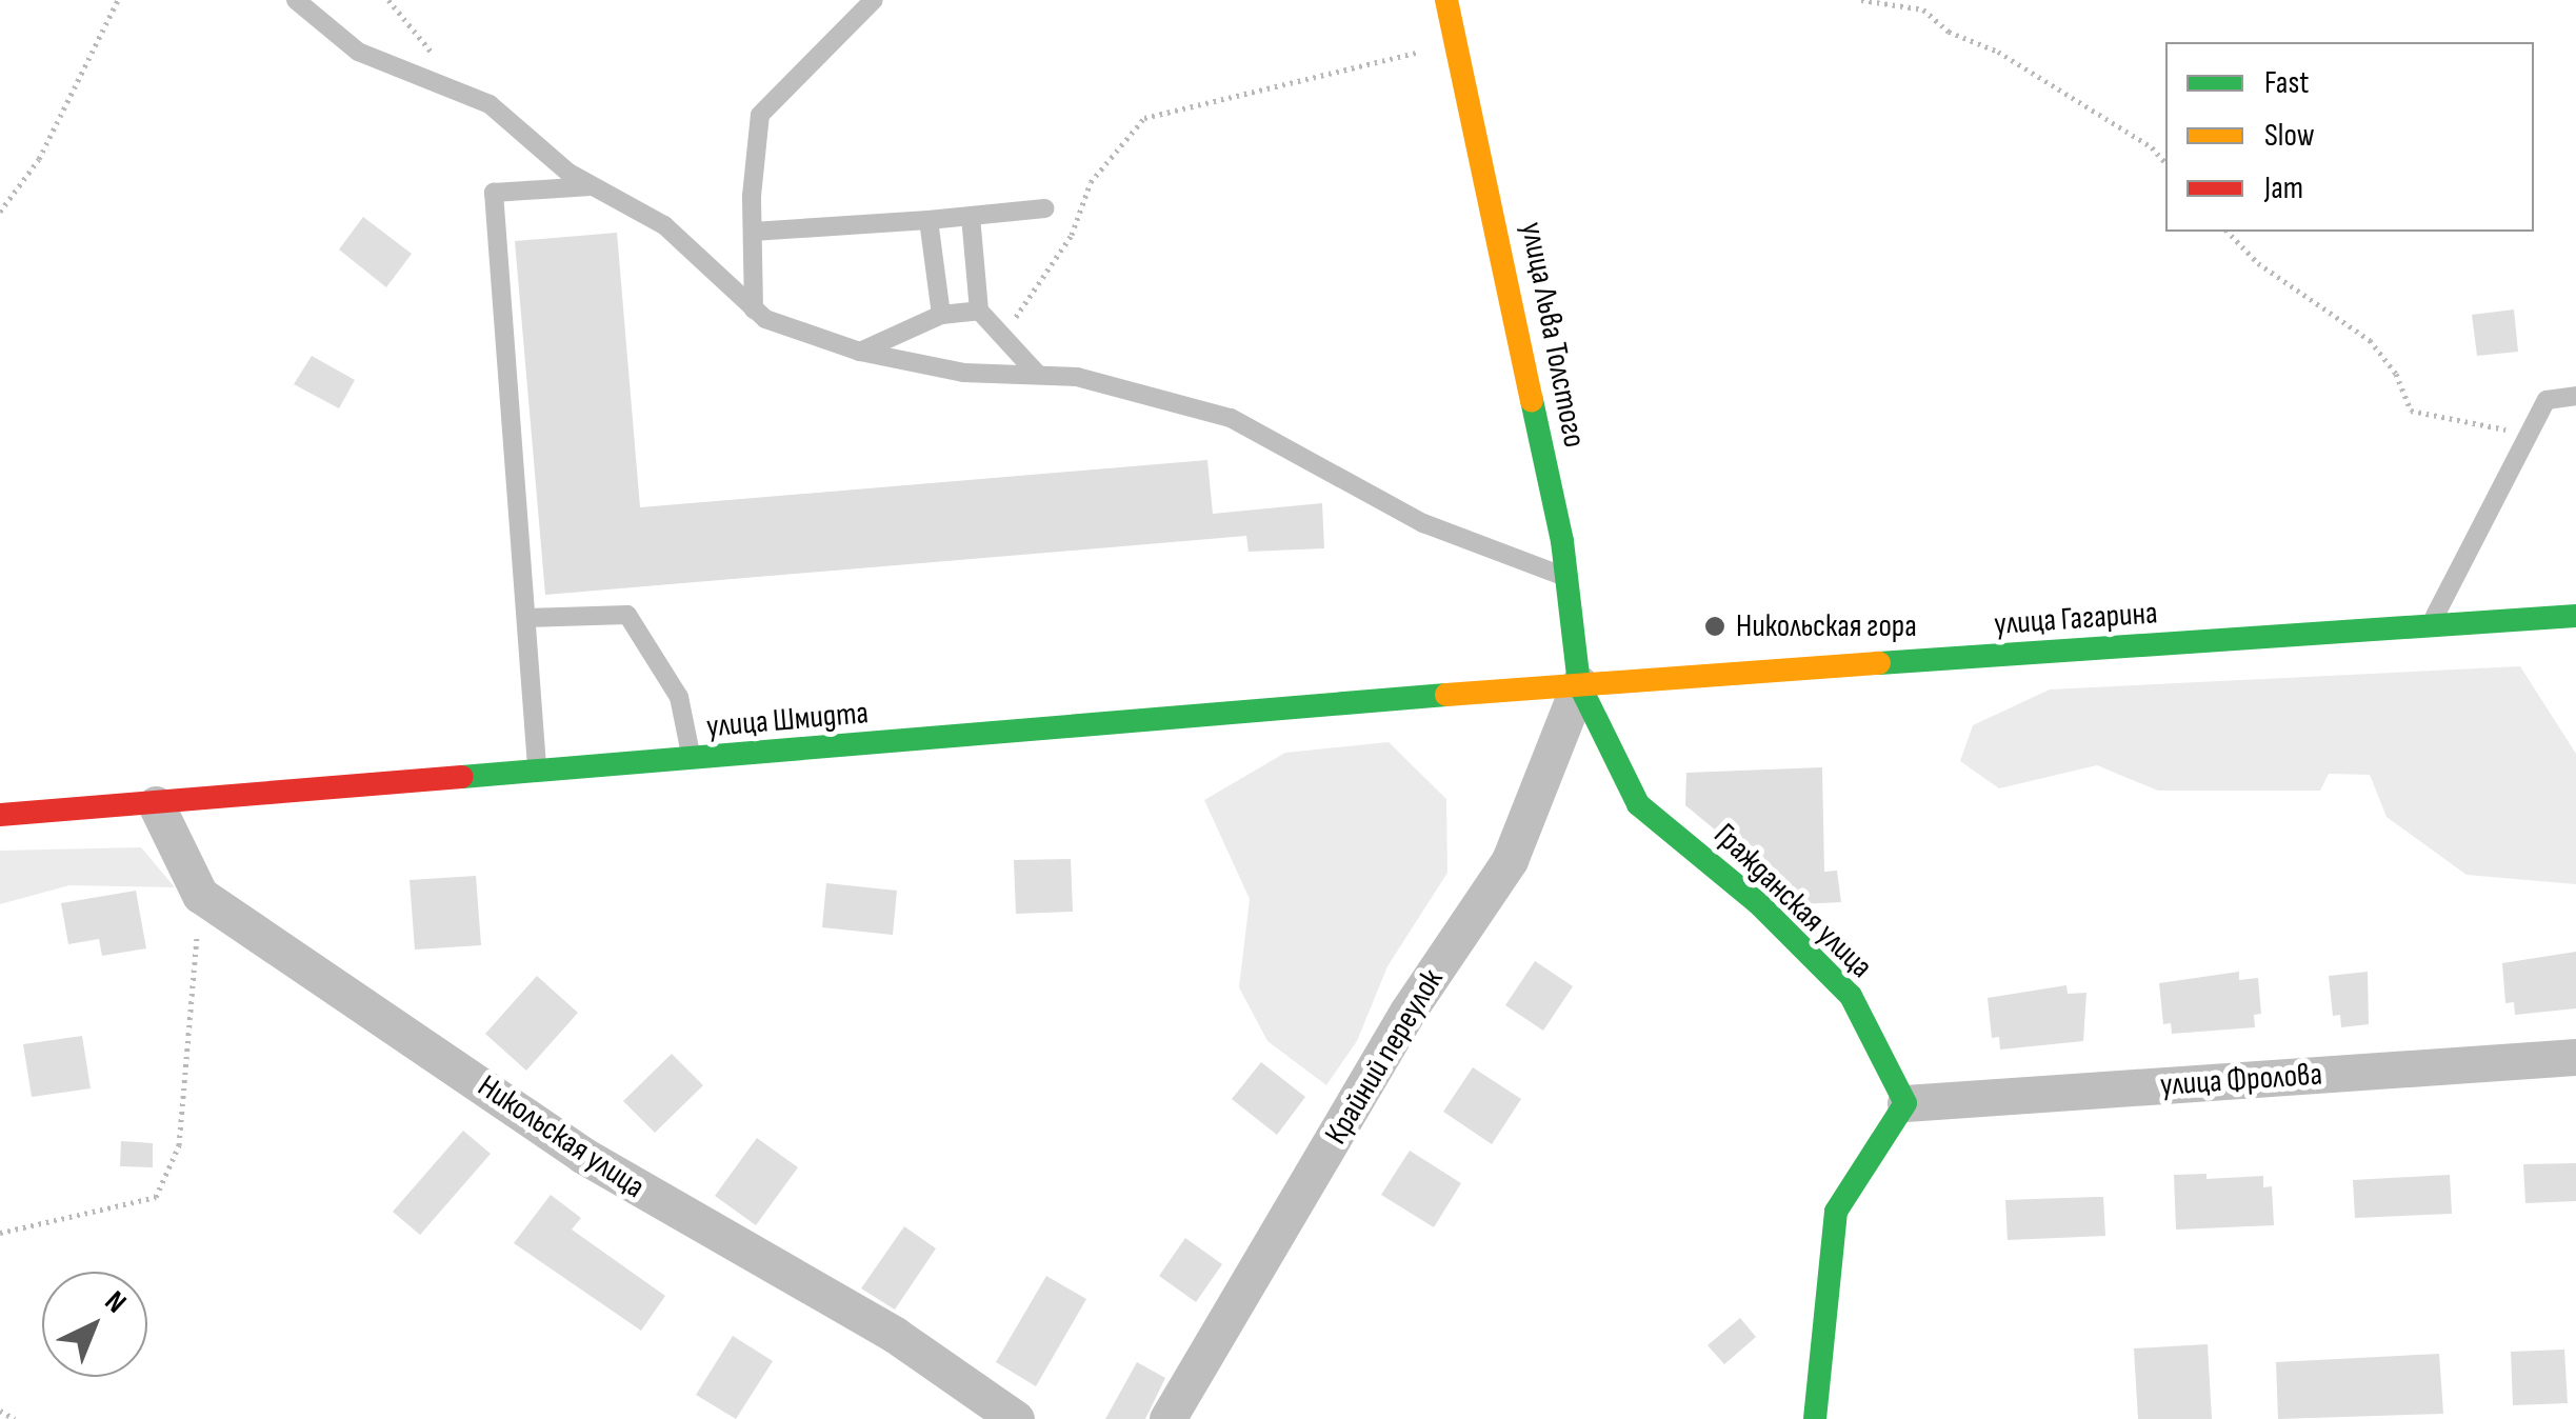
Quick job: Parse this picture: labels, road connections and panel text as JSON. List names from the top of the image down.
{
  "streets": {
    "main road": [
      "улица Льва Толстого",
      "улица Гагарина",
      "улица Шмидта",
      "Гражданская улица"
    ],
    "street": ["Крайний переулок", "улица Фролова", "Никольская улица"]
  },
  "crossings": [
    ["улица Льва Толстого", "улица Гагарина"],
    ["улица Льва Толстого", "улица Шмидта"],
    ["улица Льва Толстого", "Гражданская улица"],
    ["улица Льва Толстого", "Крайний переулок"],
    ["улица Гагарина", "улица Шмидта"],
    ["улица Гагарина", "Гражданская улица"],
    ["улица Гагарина", "Крайний переулок"],
    ["улица Шмидта", "Гражданская улица"],
    ["улица Шмидта", "Крайний переулок"],
    ["улица Шмидта", "Никольская улица"],
    ["Гражданская улица", "Крайний переулок"],
    ["Гражданская улица", "улица Фролова"]
  ],
  "places": ["Никольская гора"],
  "legend": ["Fast", "Slow", "Jam"],
  "north": "top right"
}
